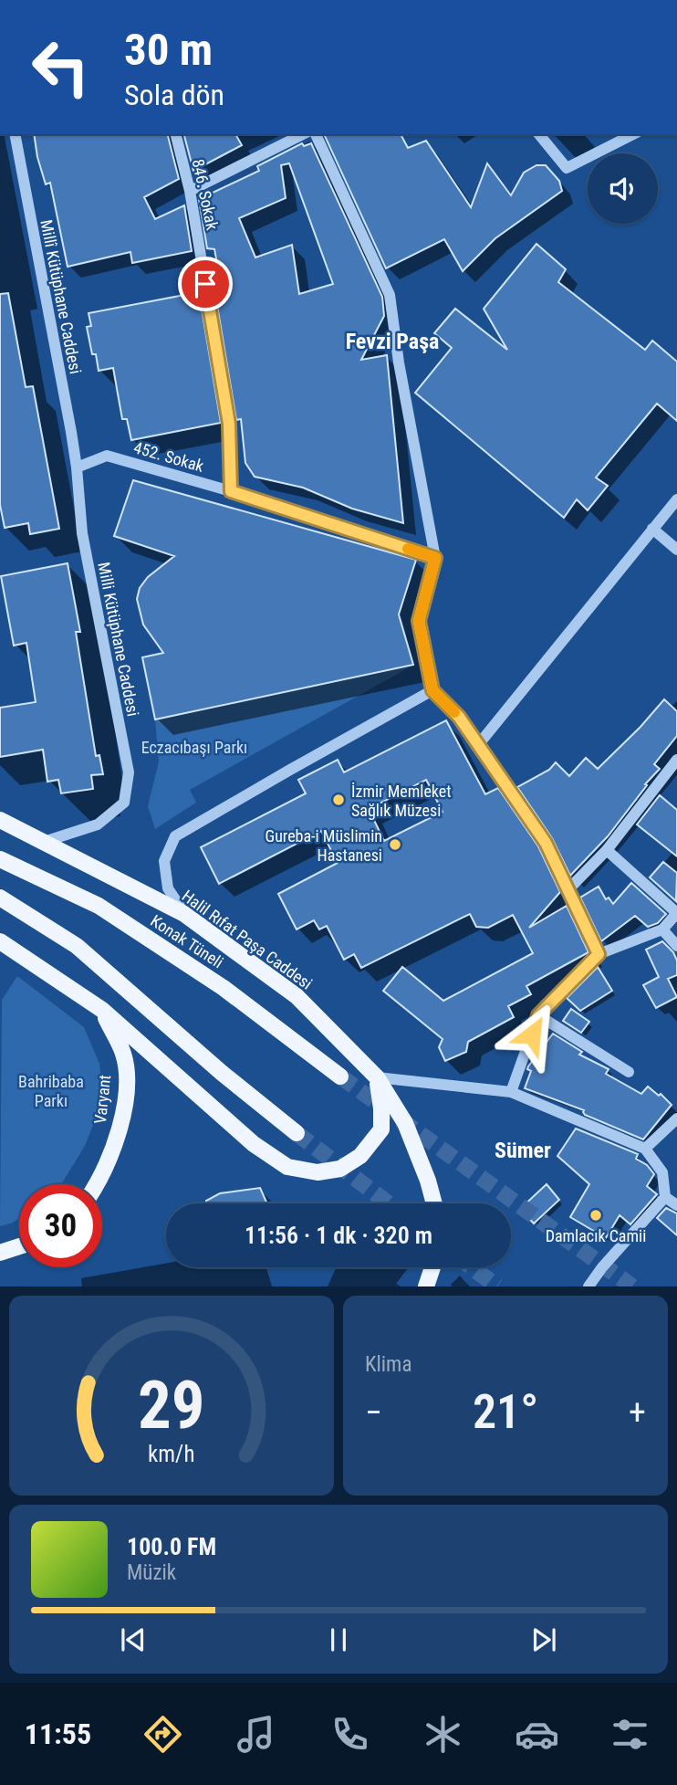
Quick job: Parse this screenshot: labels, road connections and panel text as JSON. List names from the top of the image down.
{
  "streets": {
    "main road": ["Halil Rıfat Paşa Caddesi", "Konak Tüneli", "Varyant"],
    "street": [
      "846. Sokak",
      "Millî Kütüphane Caddesi",
      "452. Sokak",
      "Milli Kütüphane Caddesi"
    ]
  },
  "crossings": [
    ["846. Sokak", "452. Sokak"],
    ["Millî Kütüphane Caddesi", "452. Sokak"],
    ["Millî Kütüphane Caddesi", "Milli Kütüphane Caddesi"],
    ["452. Sokak", "Milli Kütüphane Caddesi"],
    ["Milli Kütüphane Caddesi", "Halil Rıfat Paşa Caddesi"]
  ],
  "districts": ["Fevzi Paşa", "Sümer"],
  "parks": ["Eczacıbaşı Parkı", "Bahribaba Parkı"],
  "places": ["İzmir Memleket Sağlık Müzesi", "Gureba-i Müslimin Hastanesi", "Damlacık Camii"],
  "page": {
    "turn": ["30 m", "Sola dön"],
    "limit": "30",
    "trip": "11:56 · 1 dk · 320 m",
    "tile": "Klima",
    "heat": ["−", "21°", "+"],
    "song": ["100.0 FM", "Müzik"],
    "tabs": "11:55",
    "gauge": ["29", "km/h"]
  }
}
